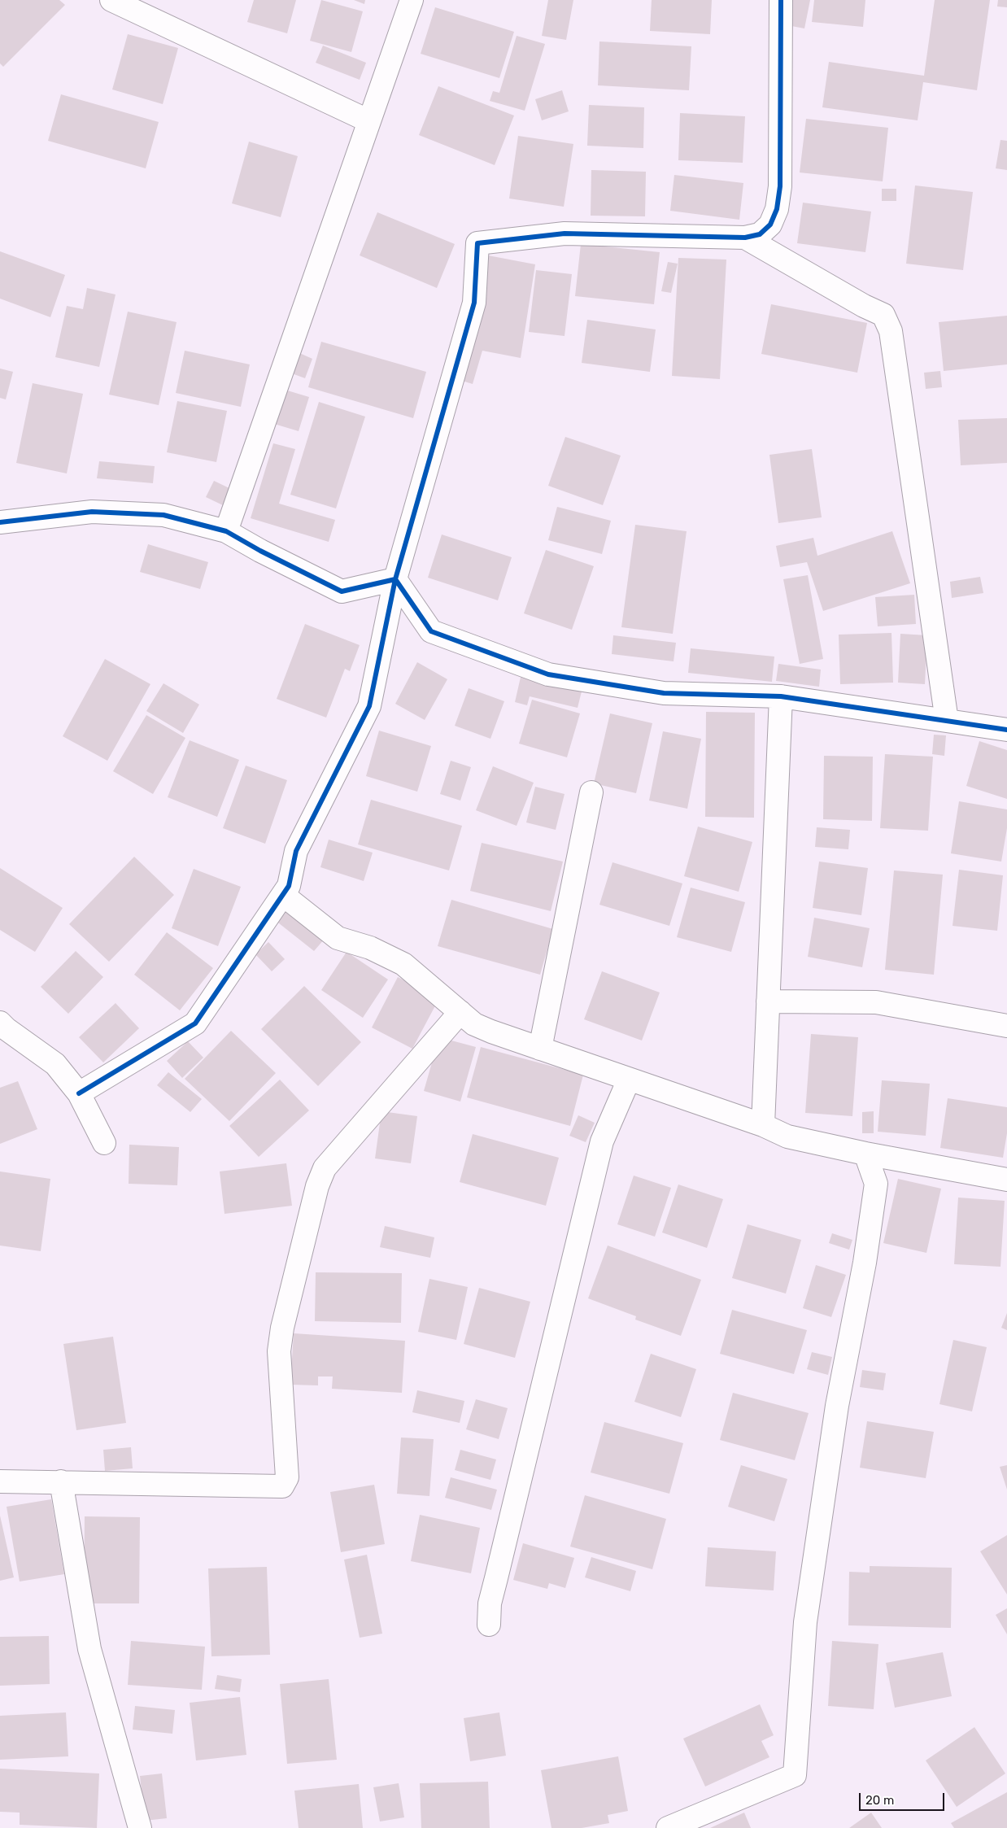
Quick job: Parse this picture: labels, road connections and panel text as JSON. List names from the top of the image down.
{
  "scale_bar": "20 m"
}
